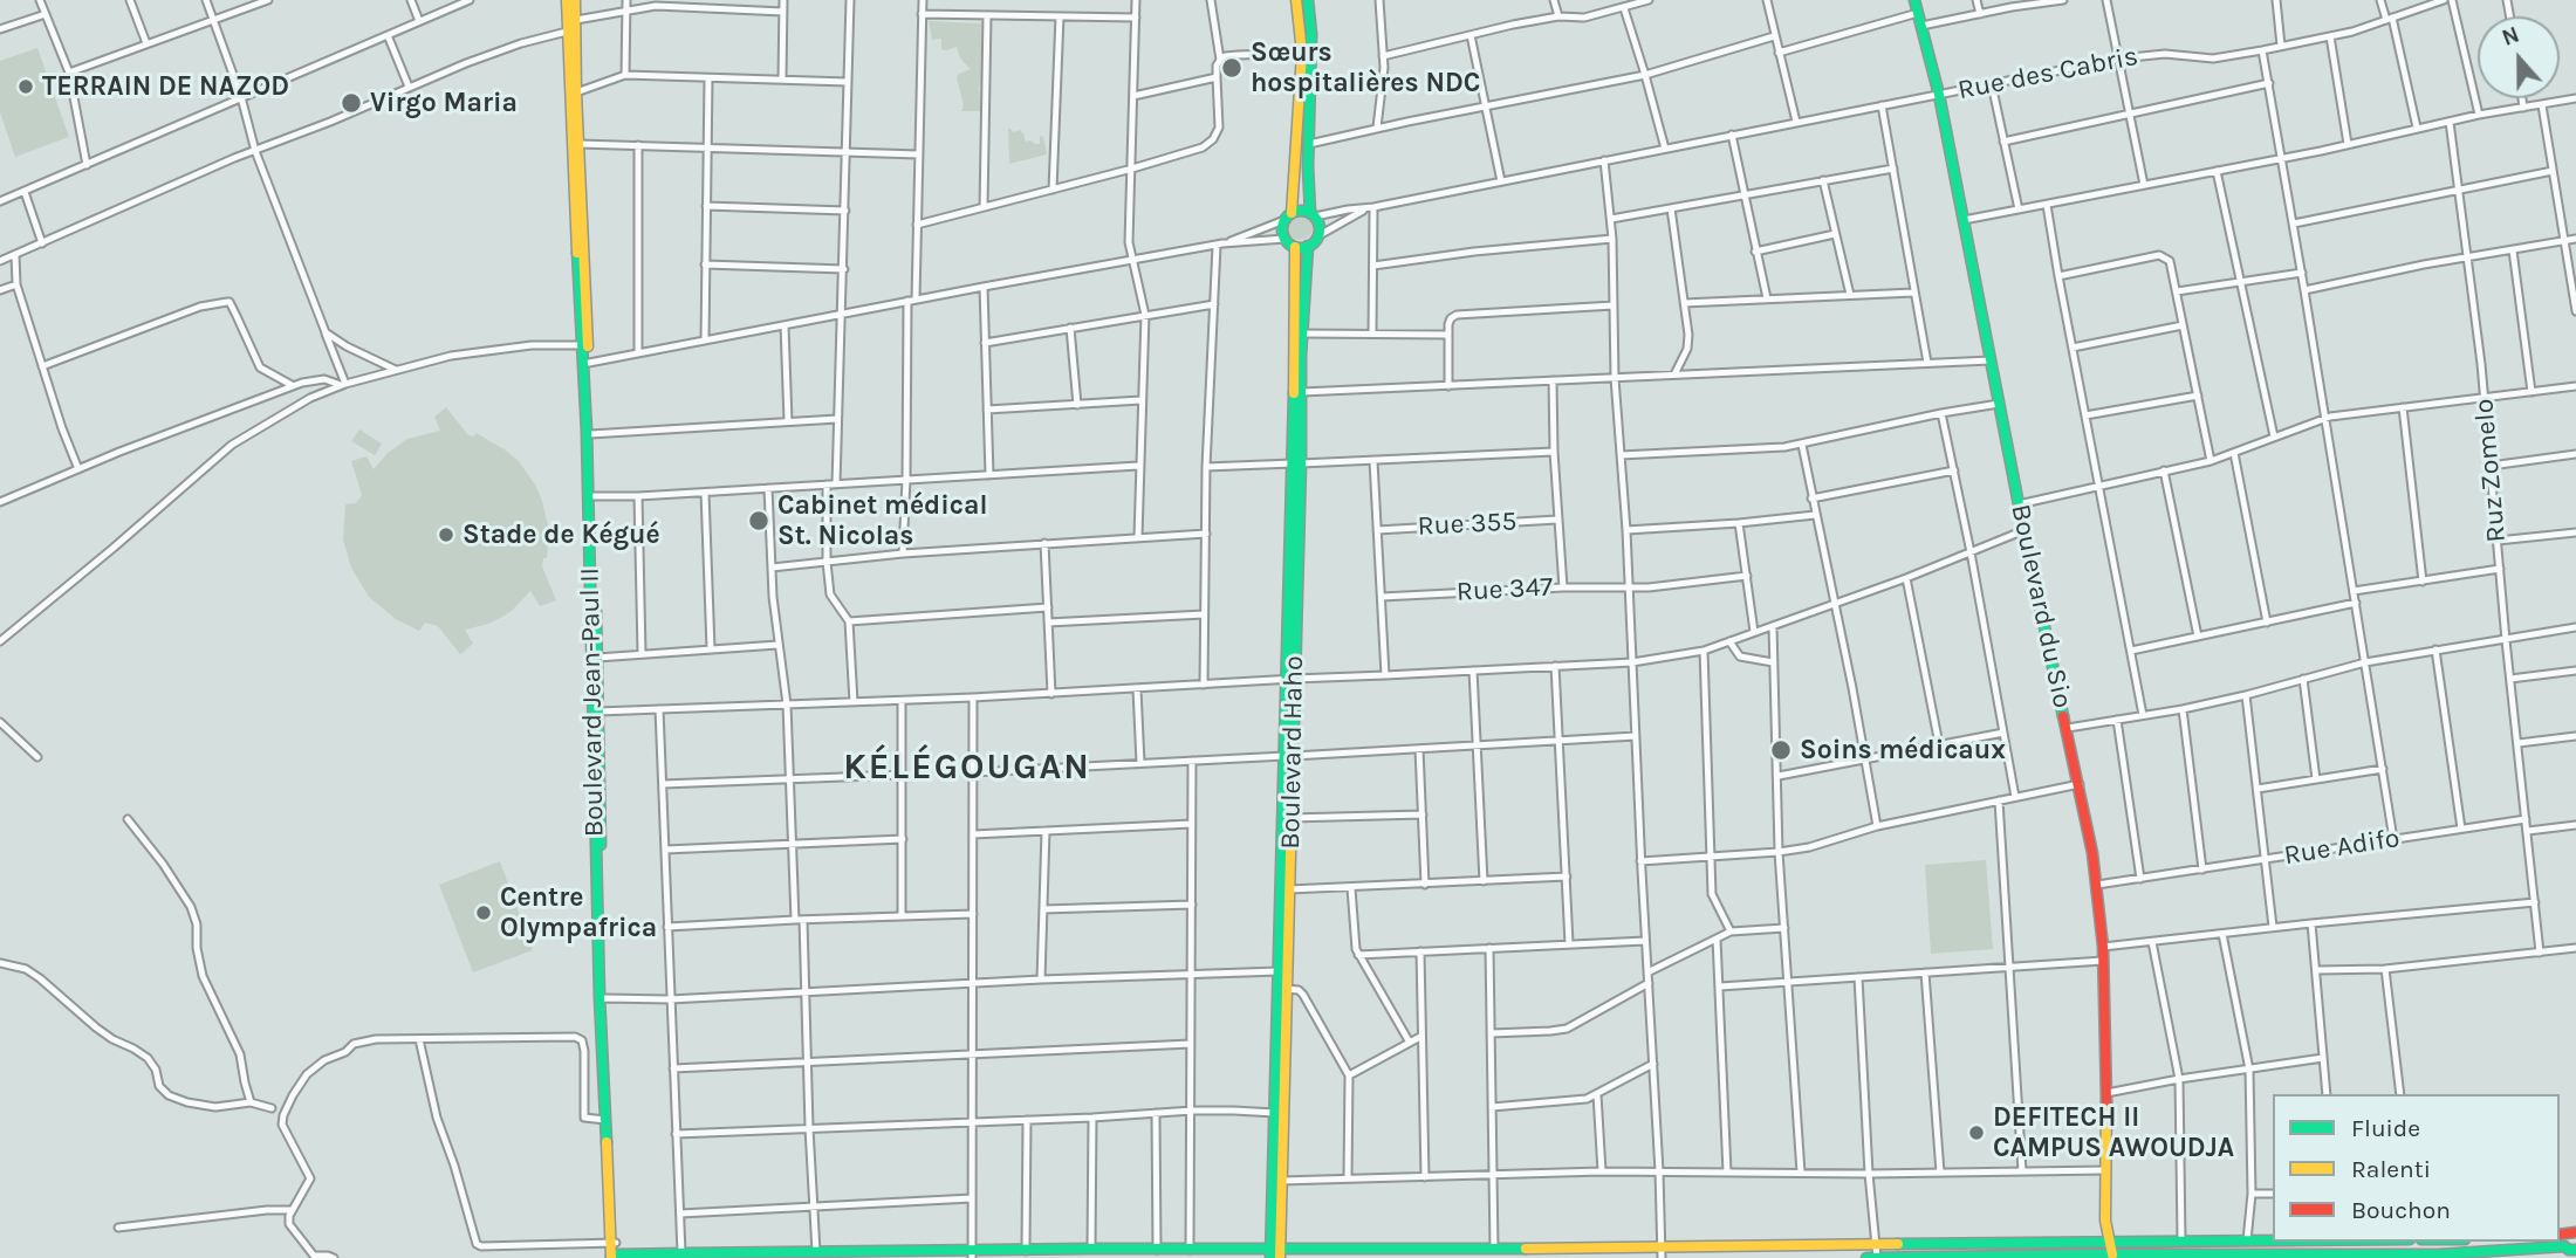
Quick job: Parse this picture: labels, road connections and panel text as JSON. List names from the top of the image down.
{
  "streets": {
    "main road": ["Boulevard du Sio", "Boulevard Jean-Paul II", "Boulevard Haho"],
    "street": [
      "Rue des Cabris",
      "Ruz Zomelo",
      "Rue 355",
      "Rue 347",
      "Rue Adifo"
    ]
  },
  "crossings": [
    ["Rue des Cabris", "Boulevard du Sio"],
    ["Rue des Cabris", "Boulevard Haho"],
    ["Ruz Zomelo", "Rue Adifo"],
    ["Boulevard du Sio", "Rue Adifo"]
  ],
  "districts": ["KÉLÉGOUGAN"],
  "places": [
    "Sœurs hospitalières NDC",
    "TERRAIN DE NAZOD",
    "Virgo Maria",
    "Cabinet médical St. Nicolas",
    "Stade de Kégué",
    "Soins médicaux",
    "Centre Olympafrica",
    "DEFITECH II CAMPUS AWOUDJA"
  ],
  "legend": ["Fluide", "Ralenti", "Bouchon"],
  "north": "top"
}
